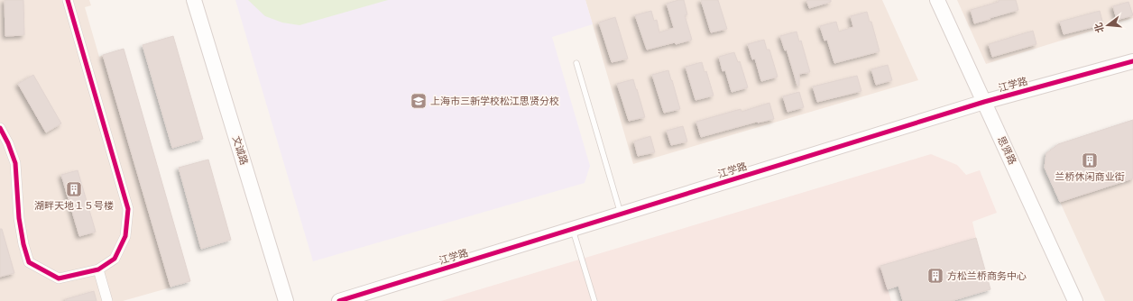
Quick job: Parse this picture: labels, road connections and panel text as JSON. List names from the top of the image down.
{
  "streets": {
    "main road": ["江学路", "文诚路", "思贤路"]
  },
  "crossings": [
    ["江学路", "思贤路"]
  ],
  "places": {
    "school or university": ["上海市三新学校松江思贤分校"],
    "building": ["兰桥休闲商业街", "湖畔天地１５号楼", "方松兰桥商务中心"]
  },
  "north": "left"
}
